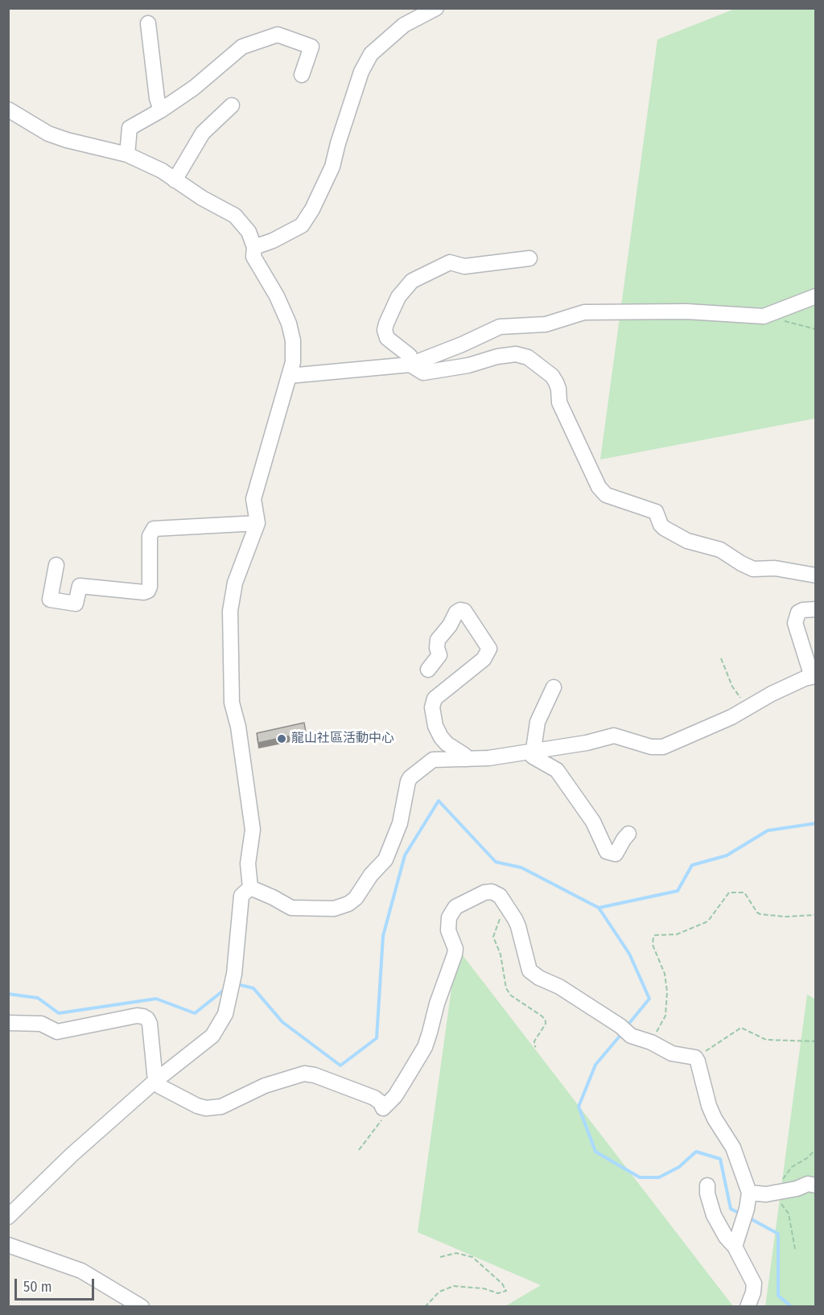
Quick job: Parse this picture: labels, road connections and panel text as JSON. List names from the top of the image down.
{
  "places": ["龍山社區活動中心"],
  "scale_bar": "50 m"
}
